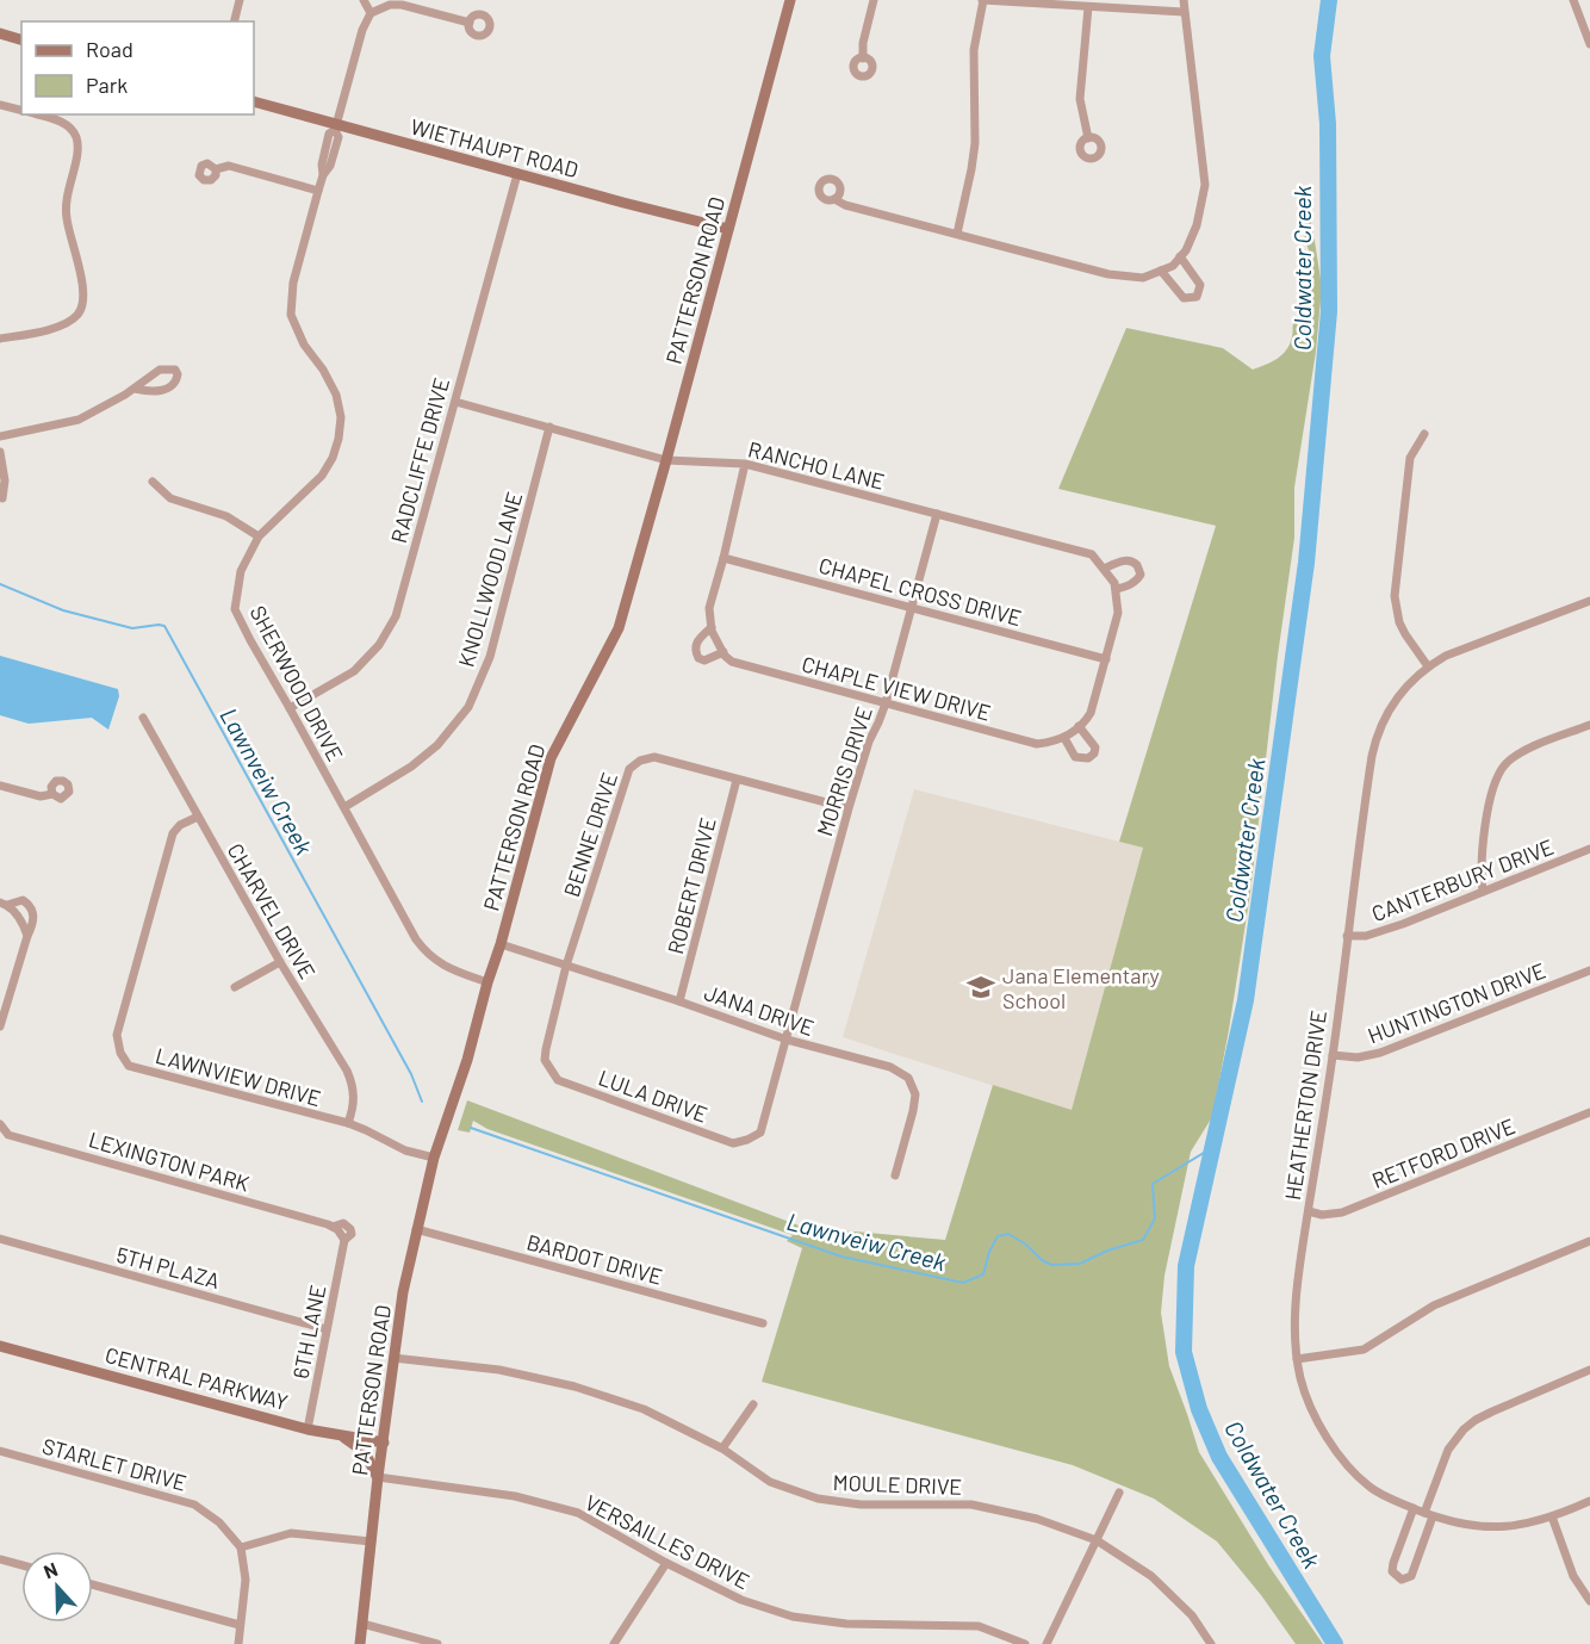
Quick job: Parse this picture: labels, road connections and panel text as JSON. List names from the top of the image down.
{
  "streets": {
    "main road": ["WIETHAUPT ROAD", "PATTERSON ROAD", "CENTRAL PARKWAY"],
    "street": [
      "RADCLIFFE DRIVE",
      "RANCHO LANE",
      "KNOLLWOOD LANE",
      "CHAPEL CROSS DRIVE",
      "SHERWOOD DRIVE",
      "CHAPLE VIEW DRIVE",
      "MORRIS DRIVE",
      "BENNE DRIVE",
      "CANTERBURY DRIVE",
      "ROBERT DRIVE",
      "CHARVEL DRIVE",
      "HUNTINGTON DRIVE",
      "JANA DRIVE",
      "LAWNVIEW DRIVE",
      "LULA DRIVE",
      "HEATHERTON DRIVE",
      "RETFORD DRIVE",
      "LEXINGTON PARK",
      "BARDOT DRIVE",
      "5TH PLAZA",
      "6TH LANE",
      "STARLET DRIVE",
      "MOULE DRIVE",
      "VERSAILLES DRIVE"
    ]
  },
  "crossings": [
    ["WIETHAUPT ROAD", "PATTERSON ROAD"],
    ["WIETHAUPT ROAD", "RADCLIFFE DRIVE"],
    ["WIETHAUPT ROAD", "SHERWOOD DRIVE"],
    ["PATTERSON ROAD", "RANCHO LANE"],
    ["PATTERSON ROAD", "SHERWOOD DRIVE"],
    ["PATTERSON ROAD", "JANA DRIVE"],
    ["PATTERSON ROAD", "LAWNVIEW DRIVE"],
    ["PATTERSON ROAD", "BARDOT DRIVE"],
    ["PATTERSON ROAD", "CENTRAL PARKWAY"],
    ["PATTERSON ROAD", "MOULE DRIVE"],
    ["PATTERSON ROAD", "VERSAILLES DRIVE"],
    ["RADCLIFFE DRIVE", "RANCHO LANE"],
    ["RADCLIFFE DRIVE", "SHERWOOD DRIVE"],
    ["RANCHO LANE", "KNOLLWOOD LANE"],
    ["RANCHO LANE", "CHAPLE VIEW DRIVE"],
    ["RANCHO LANE", "MORRIS DRIVE"],
    ["KNOLLWOOD LANE", "SHERWOOD DRIVE"],
    ["CHAPEL CROSS DRIVE", "CHAPLE VIEW DRIVE"],
    ["CHAPEL CROSS DRIVE", "MORRIS DRIVE"],
    ["CHAPLE VIEW DRIVE", "MORRIS DRIVE"],
    ["MORRIS DRIVE", "BENNE DRIVE"],
    ["MORRIS DRIVE", "JANA DRIVE"],
    ["MORRIS DRIVE", "LULA DRIVE"],
    ["BENNE DRIVE", "ROBERT DRIVE"],
    ["BENNE DRIVE", "JANA DRIVE"],
    ["BENNE DRIVE", "LULA DRIVE"],
    ["CANTERBURY DRIVE", "HEATHERTON DRIVE"],
    ["ROBERT DRIVE", "JANA DRIVE"],
    ["CHARVEL DRIVE", "LAWNVIEW DRIVE"],
    ["HUNTINGTON DRIVE", "HEATHERTON DRIVE"],
    ["JANA DRIVE", "LULA DRIVE"],
    ["HEATHERTON DRIVE", "RETFORD DRIVE"],
    ["LEXINGTON PARK", "6TH LANE"],
    ["5TH PLAZA", "6TH LANE"],
    ["6TH LANE", "CENTRAL PARKWAY"]
  ],
  "water": ["Coldwater Creek", "Lawnveiw Creek"],
  "places": {
    "school or university": ["Jana Elementary School"]
  },
  "legend": ["Road", "Park"],
  "north": "top"
}
